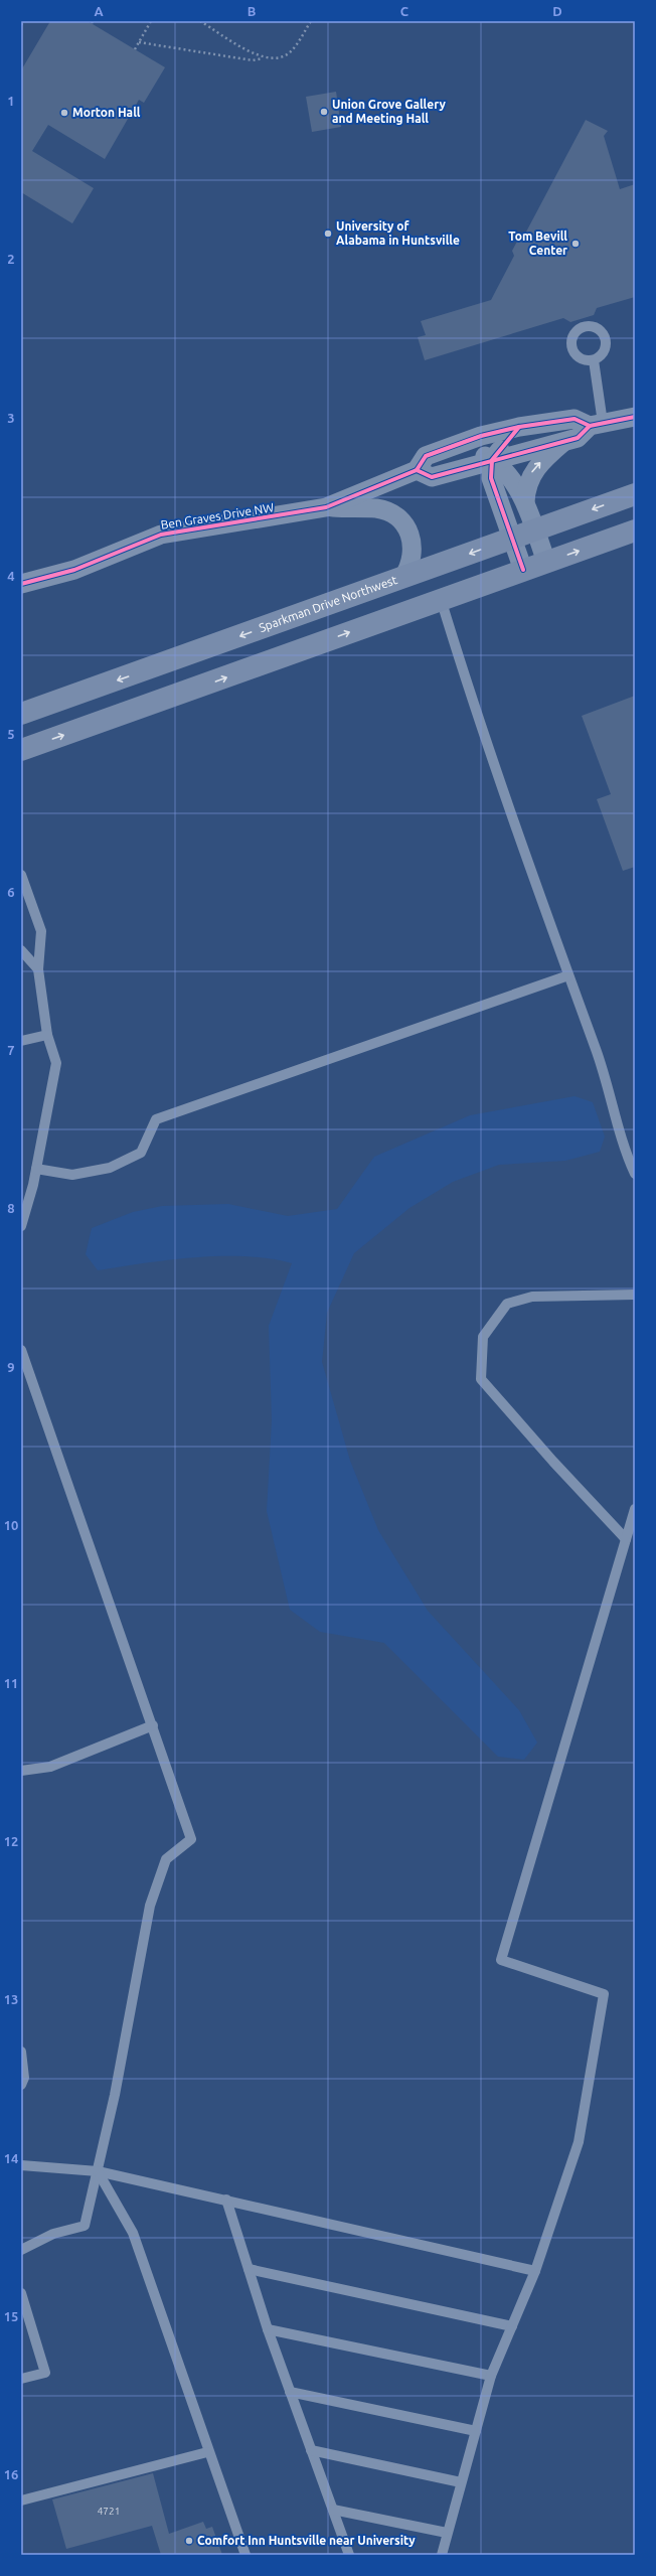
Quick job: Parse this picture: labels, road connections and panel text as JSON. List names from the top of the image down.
{
  "streets": {
    "main road": ["Sparkman Drive Northwest"],
    "street": ["Ben Graves Drive NW"]
  },
  "places": [
    "Union Grove Gallery and Meeting Hall",
    "Morton Hall",
    "University of Alabama in Huntsville",
    "Tom Bevill Center",
    "Comfort Inn Huntsville near University"
  ],
  "house_numbers": ["4721"],
  "grid": {
    "columns": [
      "A",
      "B",
      "C",
      "D"
    ],
    "rows": [
      "1",
      "2",
      "3",
      "4",
      "5",
      "6",
      "7",
      "8",
      "9",
      "10",
      "11",
      "12",
      "13",
      "14",
      "15",
      "16"
    ]
  }
}
